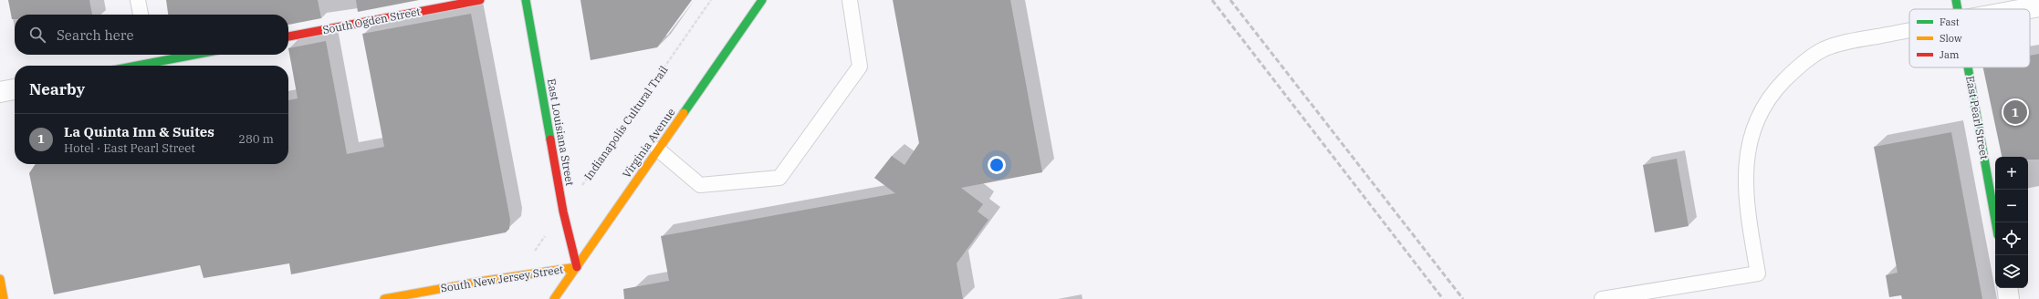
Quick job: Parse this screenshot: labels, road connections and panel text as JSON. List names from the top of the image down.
{
  "streets": {
    "street": [
      "South Ogden Street",
      "East Pearl Street",
      "East Louisiana Street",
      "Virginia Avenue",
      "South New Jersey Street"
    ],
    "path": ["Indianapolis Cultural Trail"]
  },
  "crossings": [
    ["Indianapolis Cultural Trail", "East Louisiana Street"],
    ["Indianapolis Cultural Trail", "South New Jersey Street"],
    ["East Louisiana Street", "Virginia Avenue"],
    ["East Louisiana Street", "South New Jersey Street"],
    ["Virginia Avenue", "South New Jersey Street"]
  ],
  "legend": ["Fast", "Slow", "Jam"],
  "page": {
    "search": "Search here",
    "heading": "Nearby",
    "pins": "1",
    "list": [
      {
        "mark": "1",
        "name": "La Quinta Inn & Suites",
        "note": "Hotel · East Pearl Street",
        "value": "280 m"
      }
    ],
    "map_buttons": ["+", "−"]
  }
}
